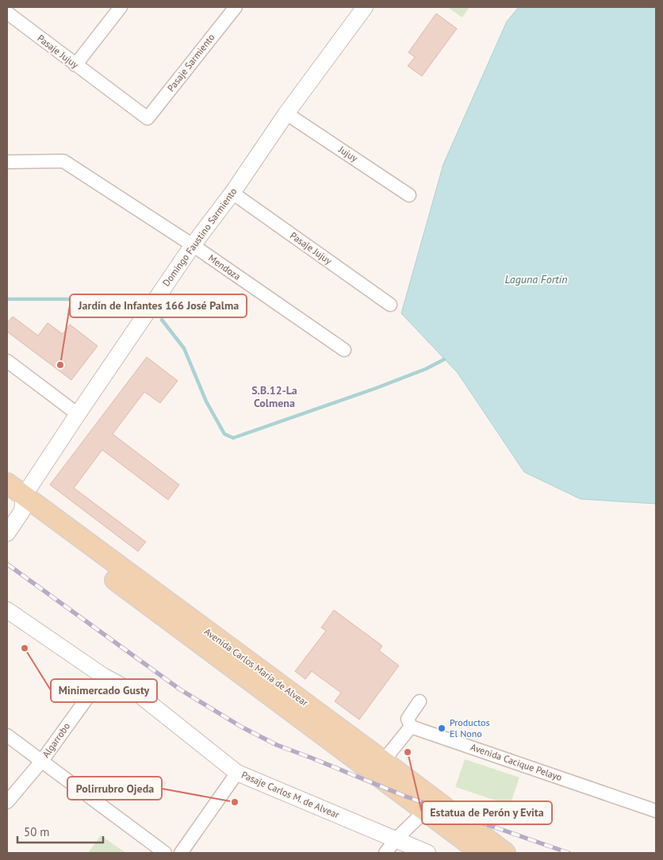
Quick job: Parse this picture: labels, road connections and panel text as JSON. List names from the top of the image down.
{
  "streets": {
    "main road": ["Avenida Carlos María de Alvear"],
    "street": [
      "Pasaje Jujuy",
      "Pasaje Sarmiento",
      "Jujuy",
      "Domingo Faustino Sarmiento",
      "Mendoza",
      "Algarrobo",
      "Avenida Cacique Pelayo",
      "Pasaje Carlos M. de Alvear"
    ]
  },
  "crossings": [
    ["Pasaje Jujuy", "Pasaje Sarmiento"],
    ["Pasaje Jujuy", "Domingo Faustino Sarmiento"],
    ["Jujuy", "Domingo Faustino Sarmiento"],
    ["Domingo Faustino Sarmiento", "Mendoza"],
    ["Domingo Faustino Sarmiento", "Avenida Carlos María de Alvear"],
    ["Algarrobo", "Pasaje Carlos M. de Alvear"]
  ],
  "districts": ["S.B.12-La Colmena"],
  "water": ["Laguna Fortín"],
  "places": [
    "Jardín de Infantes 166 José Palma",
    "Minimercado Gusty",
    "Productos El Nono",
    "Estatua de Perón y Evita",
    "Polirrubro Ojeda"
  ],
  "scale_bar": "50 m"
}
